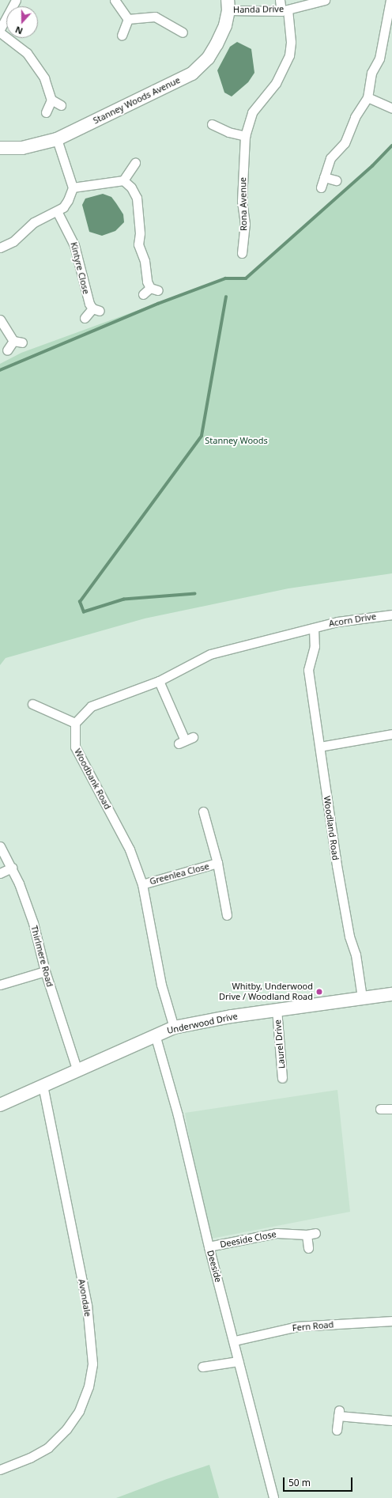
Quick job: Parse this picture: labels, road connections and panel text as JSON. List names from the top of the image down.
{
  "streets": {
    "street": [
      "Handa Drive",
      "Stanney Woods Avenue",
      "Rona Avenue",
      "Kintyre Close",
      "Acorn Drive",
      "Woodbank Road",
      "Woodland Road",
      "Greenlea Close",
      "Thirlmere Road",
      "Underwood Drive",
      "Laurel Drive",
      "Deeside Close",
      "Deeside",
      "Avondale",
      "Fern Road"
    ]
  },
  "crossings": [
    ["Handa Drive", "Stanney Woods Avenue"],
    ["Handa Drive", "Rona Avenue"],
    ["Acorn Drive", "Woodland Road"],
    ["Woodbank Road", "Greenlea Close"],
    ["Woodbank Road", "Underwood Drive"],
    ["Woodland Road", "Underwood Drive"],
    ["Thirlmere Road", "Underwood Drive"],
    ["Underwood Drive", "Laurel Drive"],
    ["Underwood Drive", "Deeside"],
    ["Underwood Drive", "Avondale"],
    ["Deeside Close", "Deeside"],
    ["Deeside", "Fern Road"]
  ],
  "parks": ["Stanney Woods"],
  "places": ["Whitby, Underwood Drive / Woodland Road"],
  "scale_bar": "50 m",
  "north": "bottom"
}
